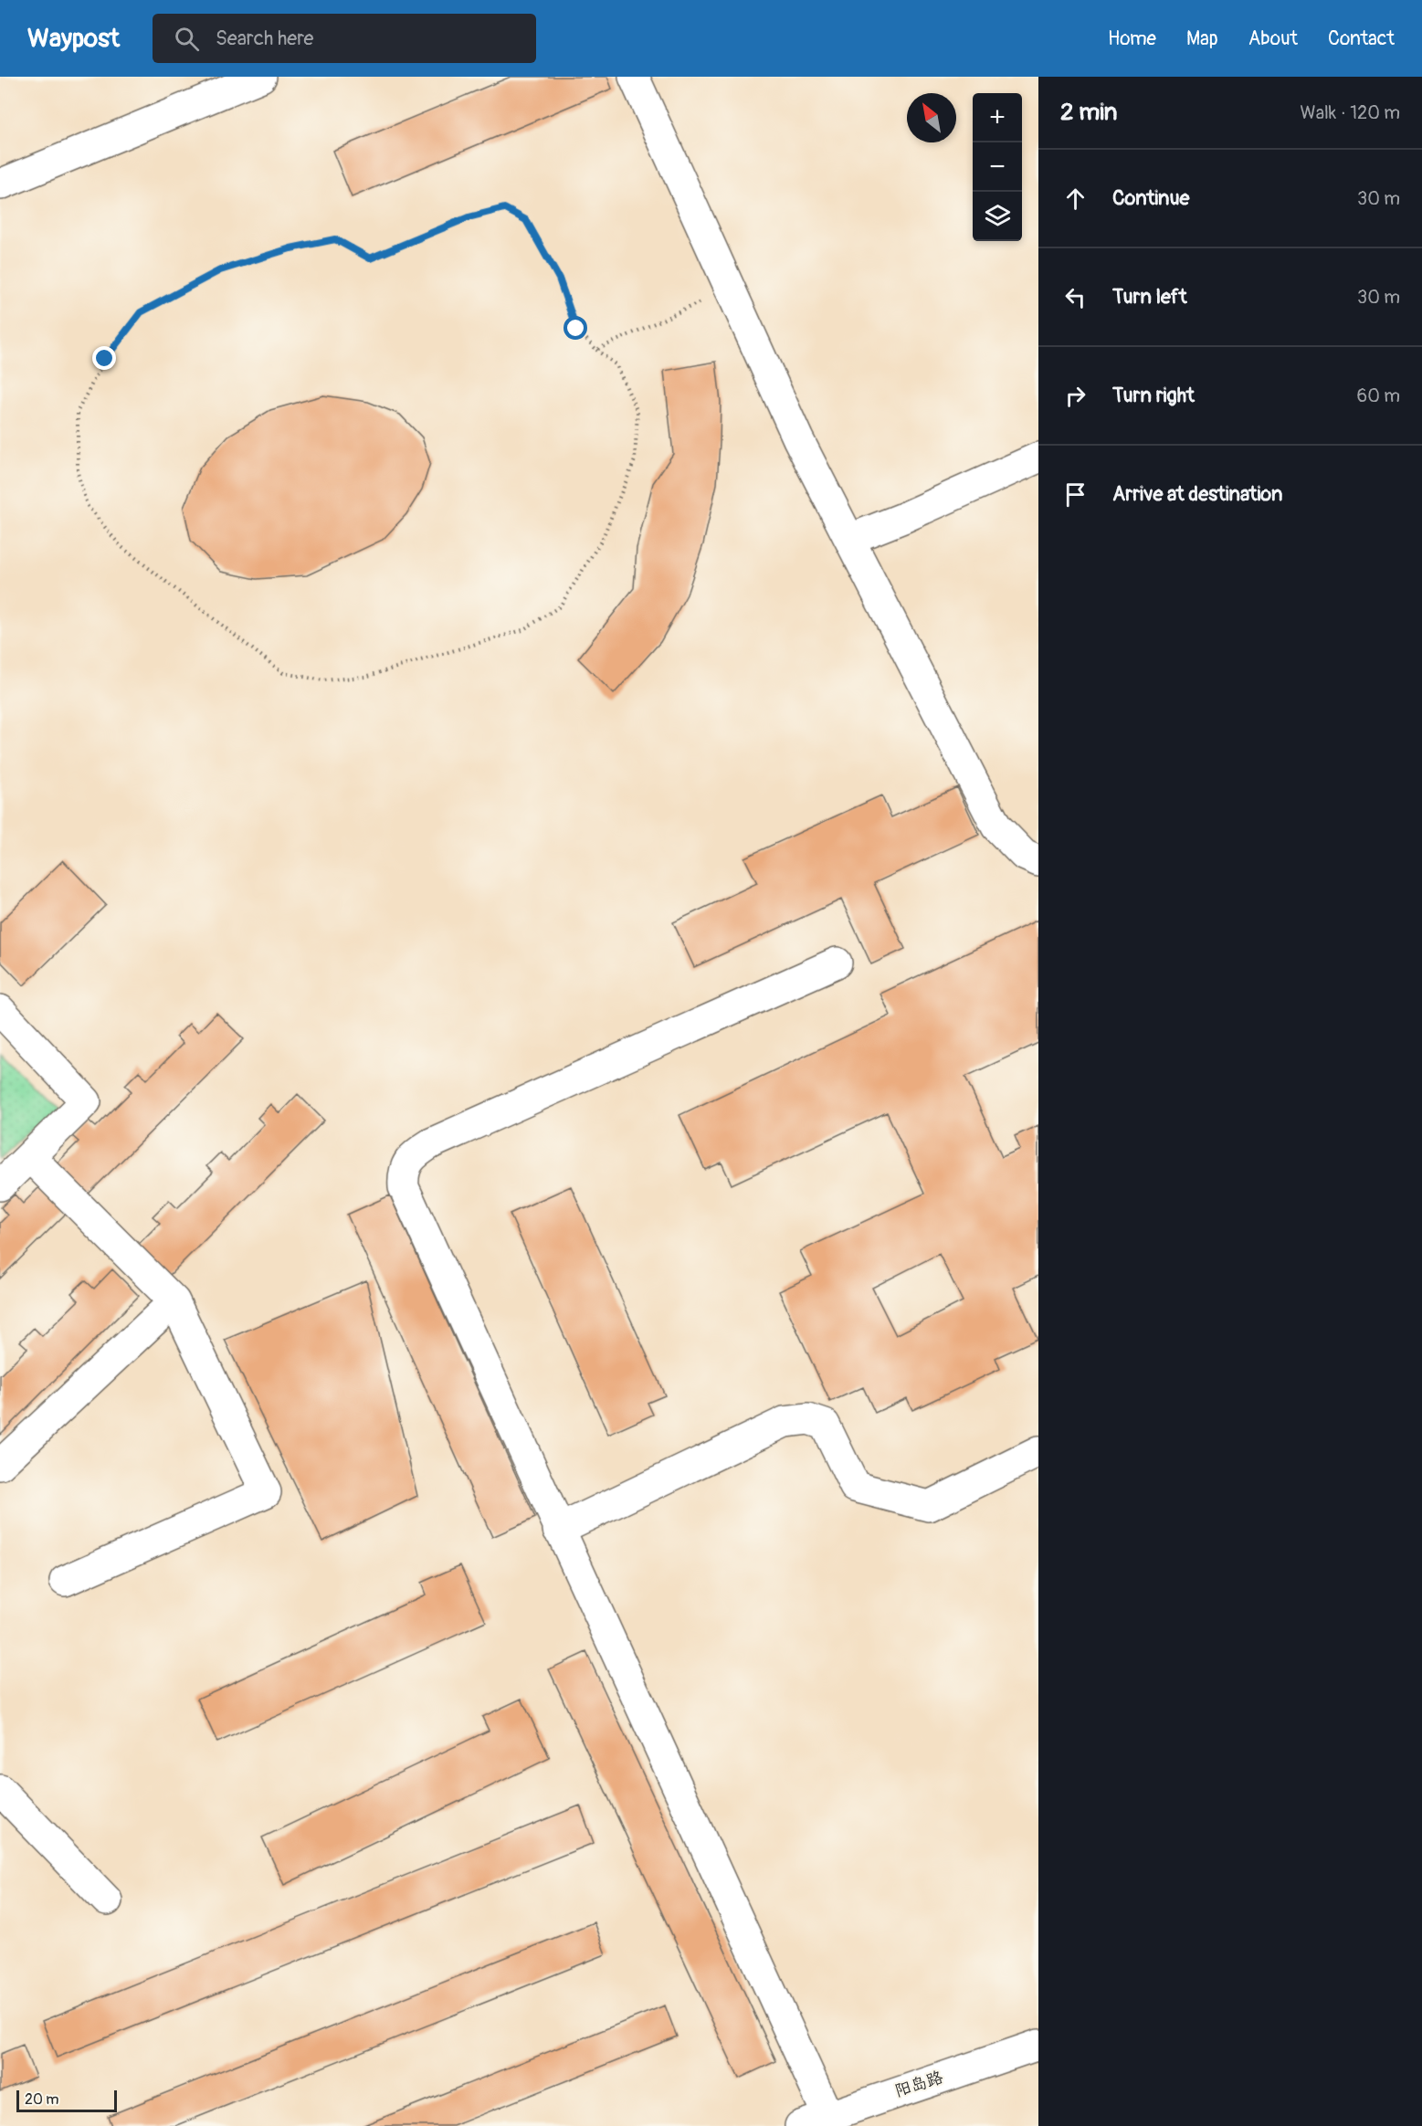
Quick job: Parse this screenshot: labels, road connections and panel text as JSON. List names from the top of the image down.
{
  "streets": {
    "main road": ["阳岛路"]
  },
  "scale_bar": "20 m",
  "north": "top left",
  "page": {
    "header": "Waypost",
    "search": "Search here",
    "nav": [
      "Home",
      "Map",
      "About",
      "Contact"
    ],
    "heading": ["2 min", "Walk · 120 m"],
    "map_buttons": ["+", "−"],
    "list": [
      ["Continue", "30 m"],
      ["Turn left", "30 m"],
      ["Turn right", "60 m"],
      "Arrive at destination"
    ],
    "scale": "20 m"
  }
}
